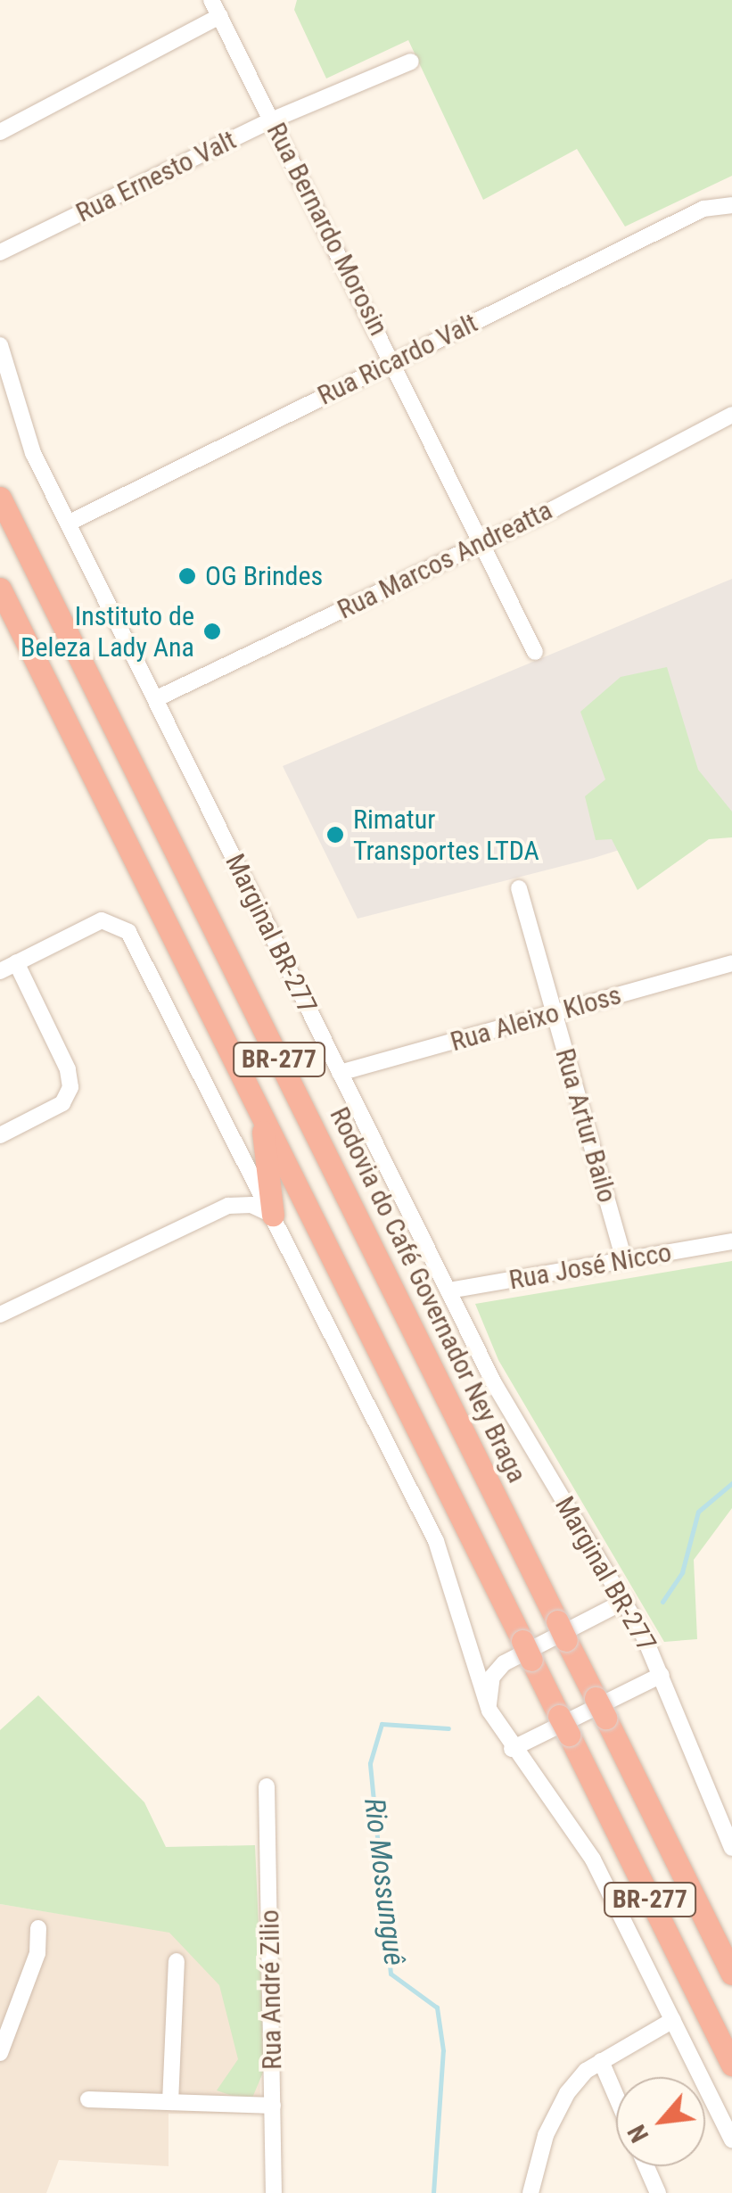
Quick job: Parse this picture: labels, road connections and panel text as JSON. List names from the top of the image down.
{
  "streets": {
    "highway": ["BR-277", "Rodovia do Café Governador Ney Braga"],
    "street": [
      "Rua Ernesto Valt",
      "Rua Bernardo Morosin",
      "Rua Ricardo Valt",
      "Rua Marcos Andreatta",
      "Marginal BR-277",
      "Rua Aleixo Kloss",
      "Rua Artur Bailo",
      "Rua José Nicco",
      "Rua André Zilio"
    ]
  },
  "crossings": [
    ["Rua Ernesto Valt", "Rua Bernardo Morosin"],
    ["Rua Bernardo Morosin", "Rua Ricardo Valt"],
    ["Rua Bernardo Morosin", "Rua Marcos Andreatta"],
    ["Rua Ricardo Valt", "Marginal BR-277"],
    ["Rua Marcos Andreatta", "Marginal BR-277"],
    ["Marginal BR-277", "Rua Aleixo Kloss"],
    ["Marginal BR-277", "Rua José Nicco"],
    ["Rua Aleixo Kloss", "Rua Artur Bailo"],
    ["Rua Artur Bailo", "Rua José Nicco"]
  ],
  "water": ["Rio Mossunguê"],
  "places": ["OG Brindes", "Instituto de Beleza Lady Ana", "Rimatur Transportes LTDA"],
  "north": "bottom left"
}
